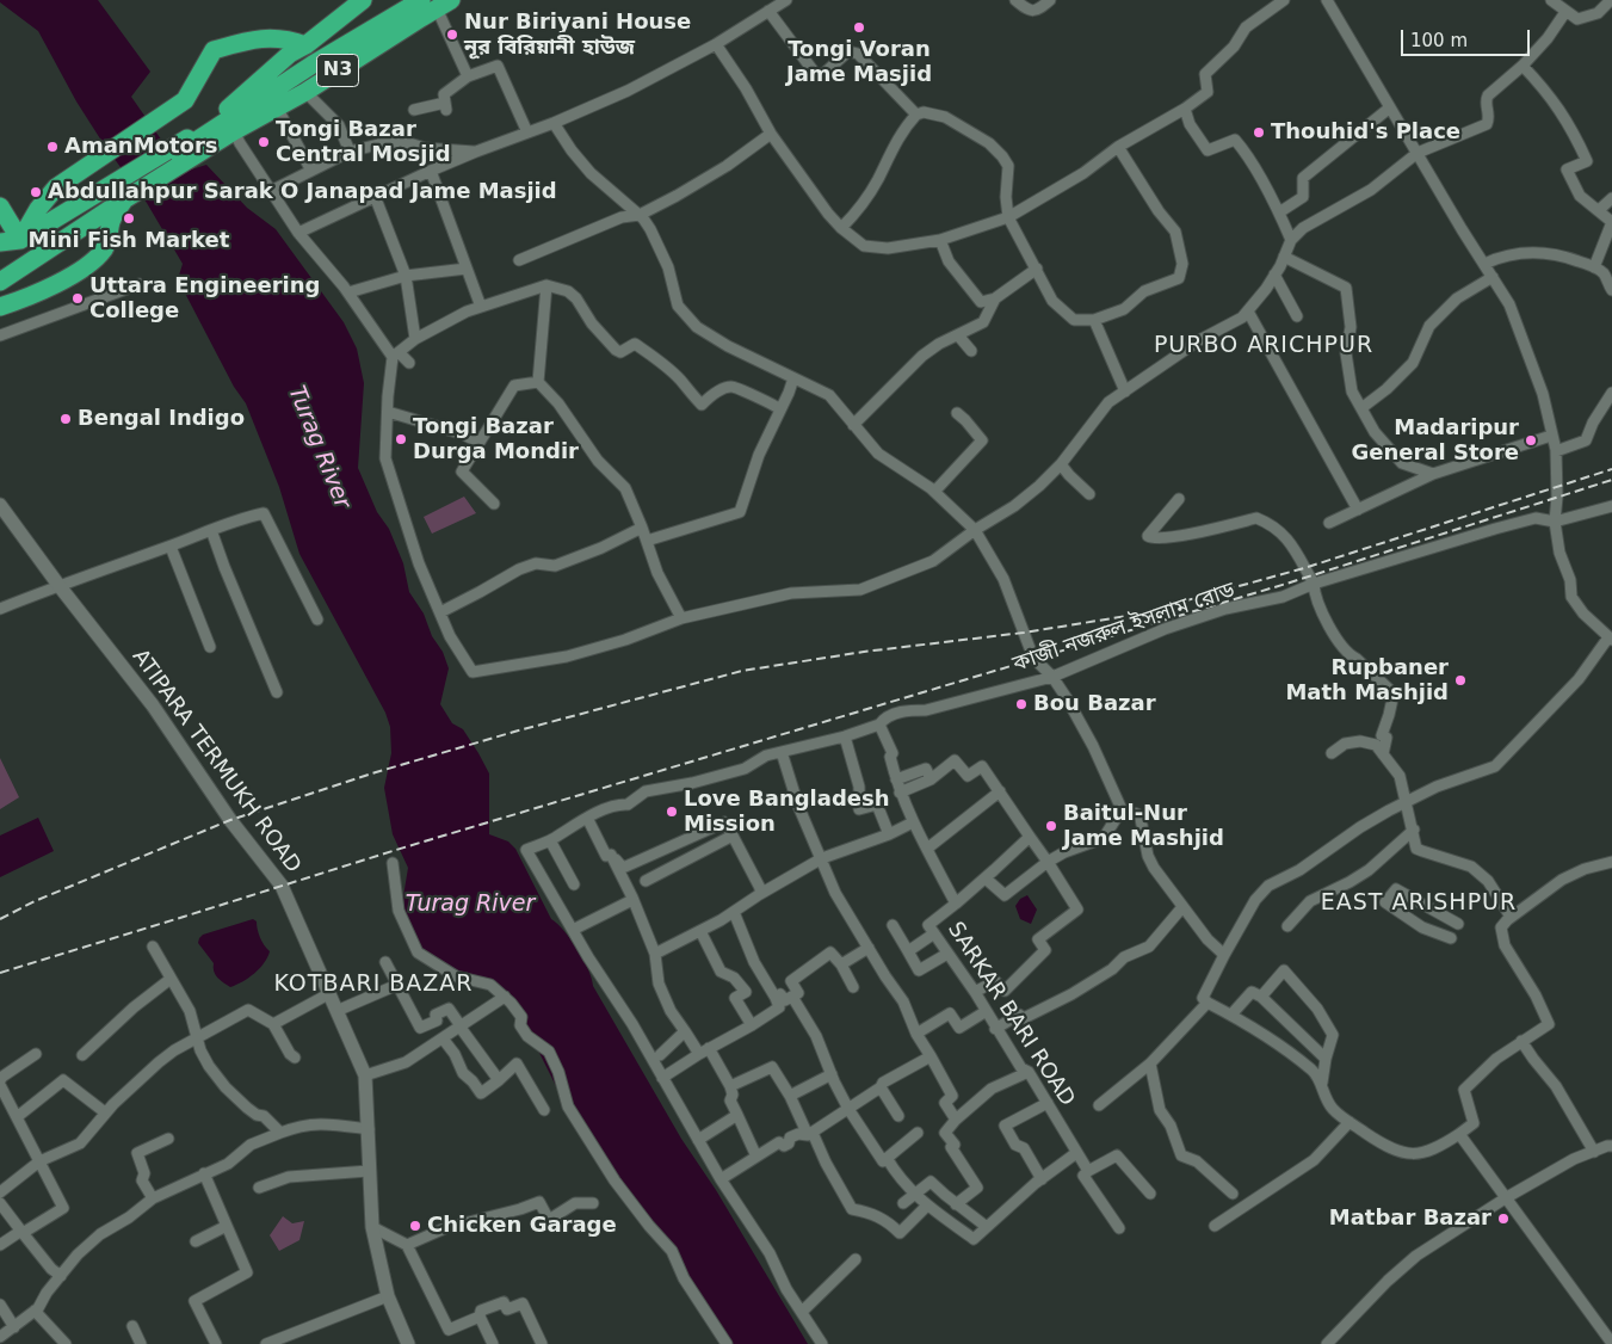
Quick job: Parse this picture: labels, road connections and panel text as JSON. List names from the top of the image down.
{
  "streets": {
    "highway": ["N3"],
    "main road": ["ATIPARA TERMUKH ROAD"],
    "street": ["কাজী নজরুল ইসলাম রোড", "SARKAR BARI ROAD"]
  },
  "crossings": [
    ["কাজী নজরুল ইসলাম রোড", "SARKAR BARI ROAD"]
  ],
  "districts": ["PURBO ARICHPUR", "EAST ARISHPUR", "KOTBARI BAZAR"],
  "water": ["Turag River"],
  "places": [
    "Tongi Voran Jame Masjid",
    "Nur Biriyani House নূর বিরিয়ানী হাউজ",
    "Thouhid's Place",
    "Tongi Bazar Central Mosjid",
    "AmanMotors",
    "Abdullahpur Sarak O Janapad Jame Masjid",
    "Mini Fish Market",
    "Uttara Engineering College",
    "Bengal Indigo",
    "Tongi Bazar Durga Mondir",
    "Madaripur General Store",
    "Rupbaner Math Mashjid",
    "Bou Bazar",
    "Love Bangladesh Mission",
    "Baitul-Nur Jame Mashjid",
    "Matbar Bazar",
    "Chicken Garage"
  ],
  "scale_bar": "100 m"
}
